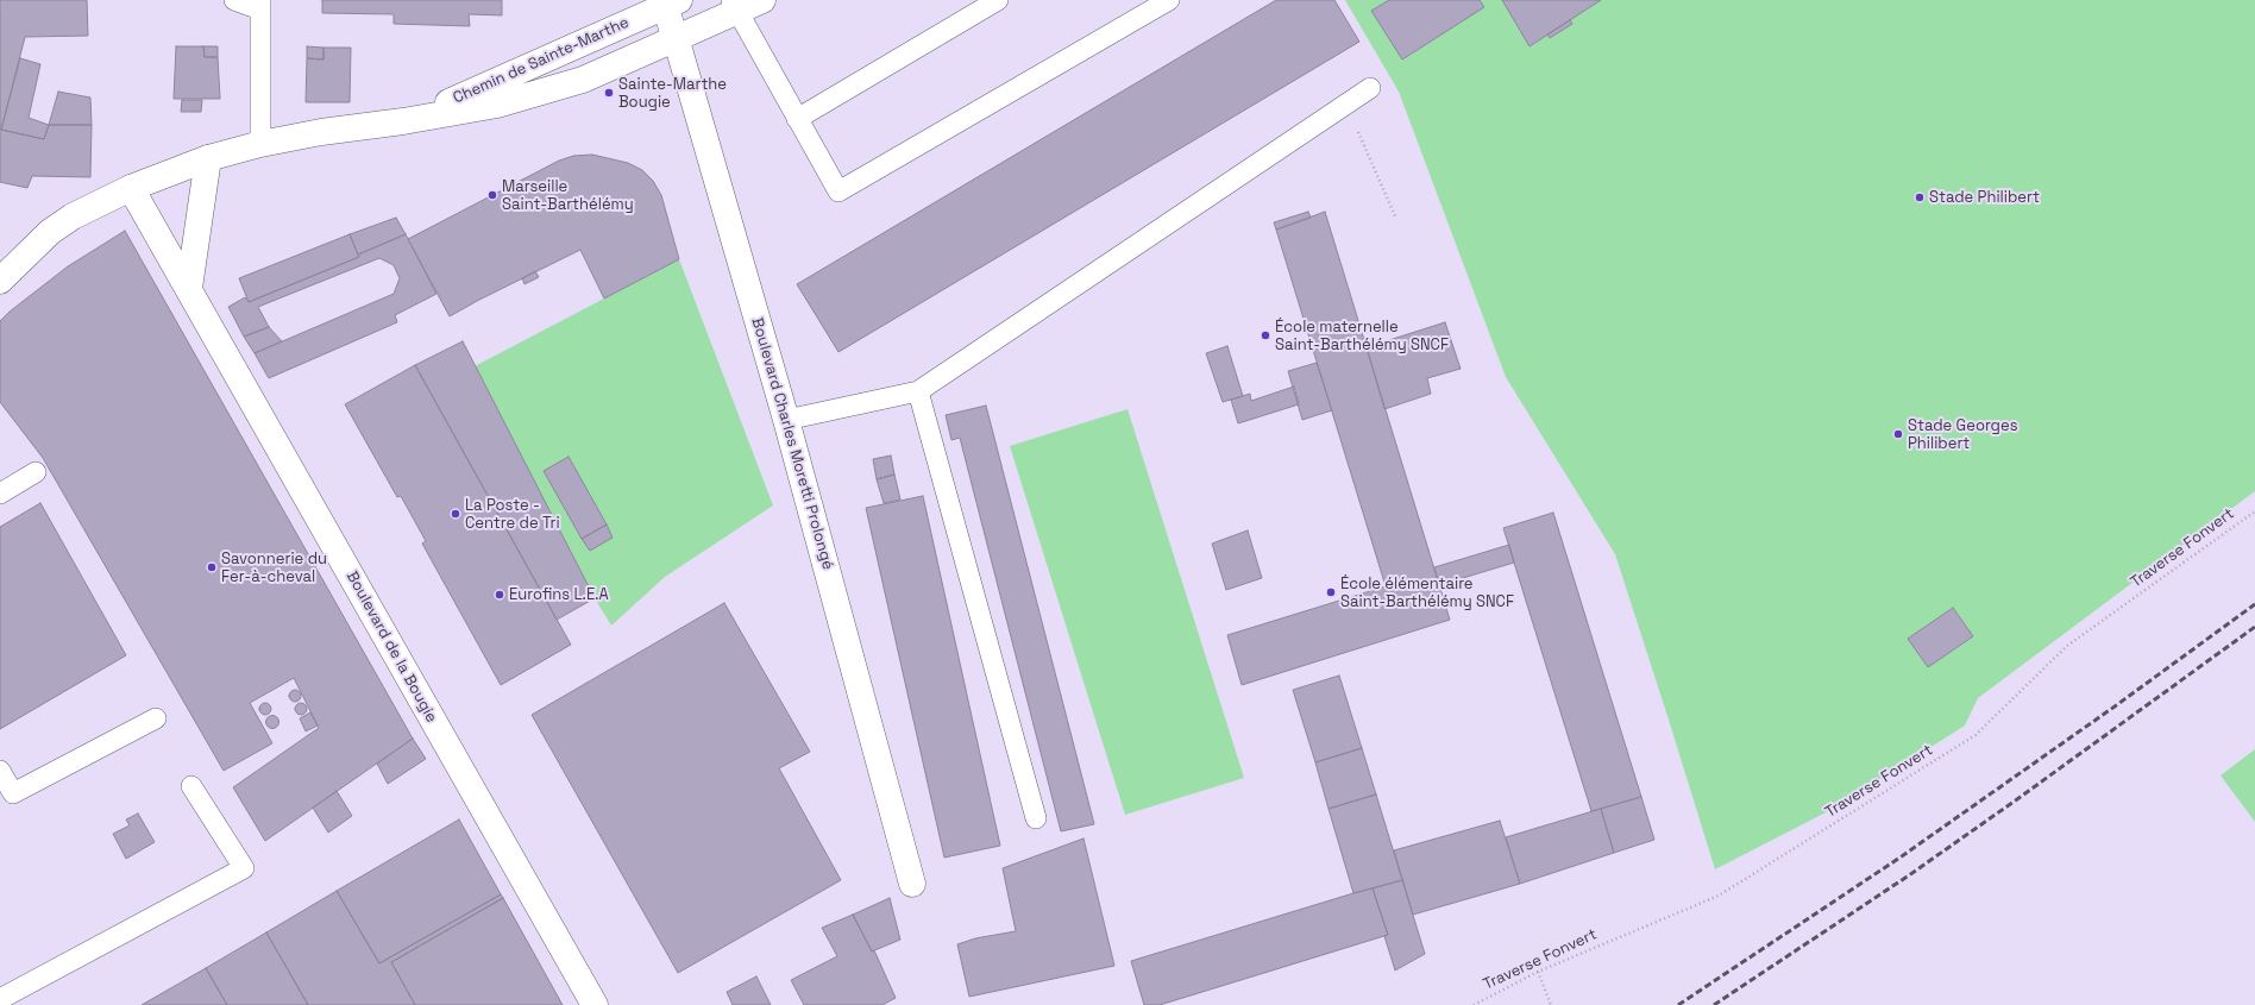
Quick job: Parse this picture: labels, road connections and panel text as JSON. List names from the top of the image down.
{
  "streets": {
    "street": ["Chemin de Sainte-Marthe", "Boulevard Charles Moretti Prolongé", "Boulevard de la Bougie"],
    "path": ["Traverse Fonvert"]
  },
  "crossings": [
    ["Chemin de Sainte-Marthe", "Boulevard Charles Moretti Prolongé"],
    ["Chemin de Sainte-Marthe", "Boulevard de la Bougie"]
  ],
  "places": [
    "Sainte-Marthe Bougie",
    "Marseille Saint-Barthélémy",
    "Stade Philibert",
    "École maternelle Saint-Barthélémy SNCF",
    "Stade Georges Philibert",
    "La Poste - Centre de Tri",
    "Savonnerie du Fer-à-cheval",
    "École élémentaire Saint-Barthélémy SNCF",
    "Eurofins L.E.A"
  ]
}
